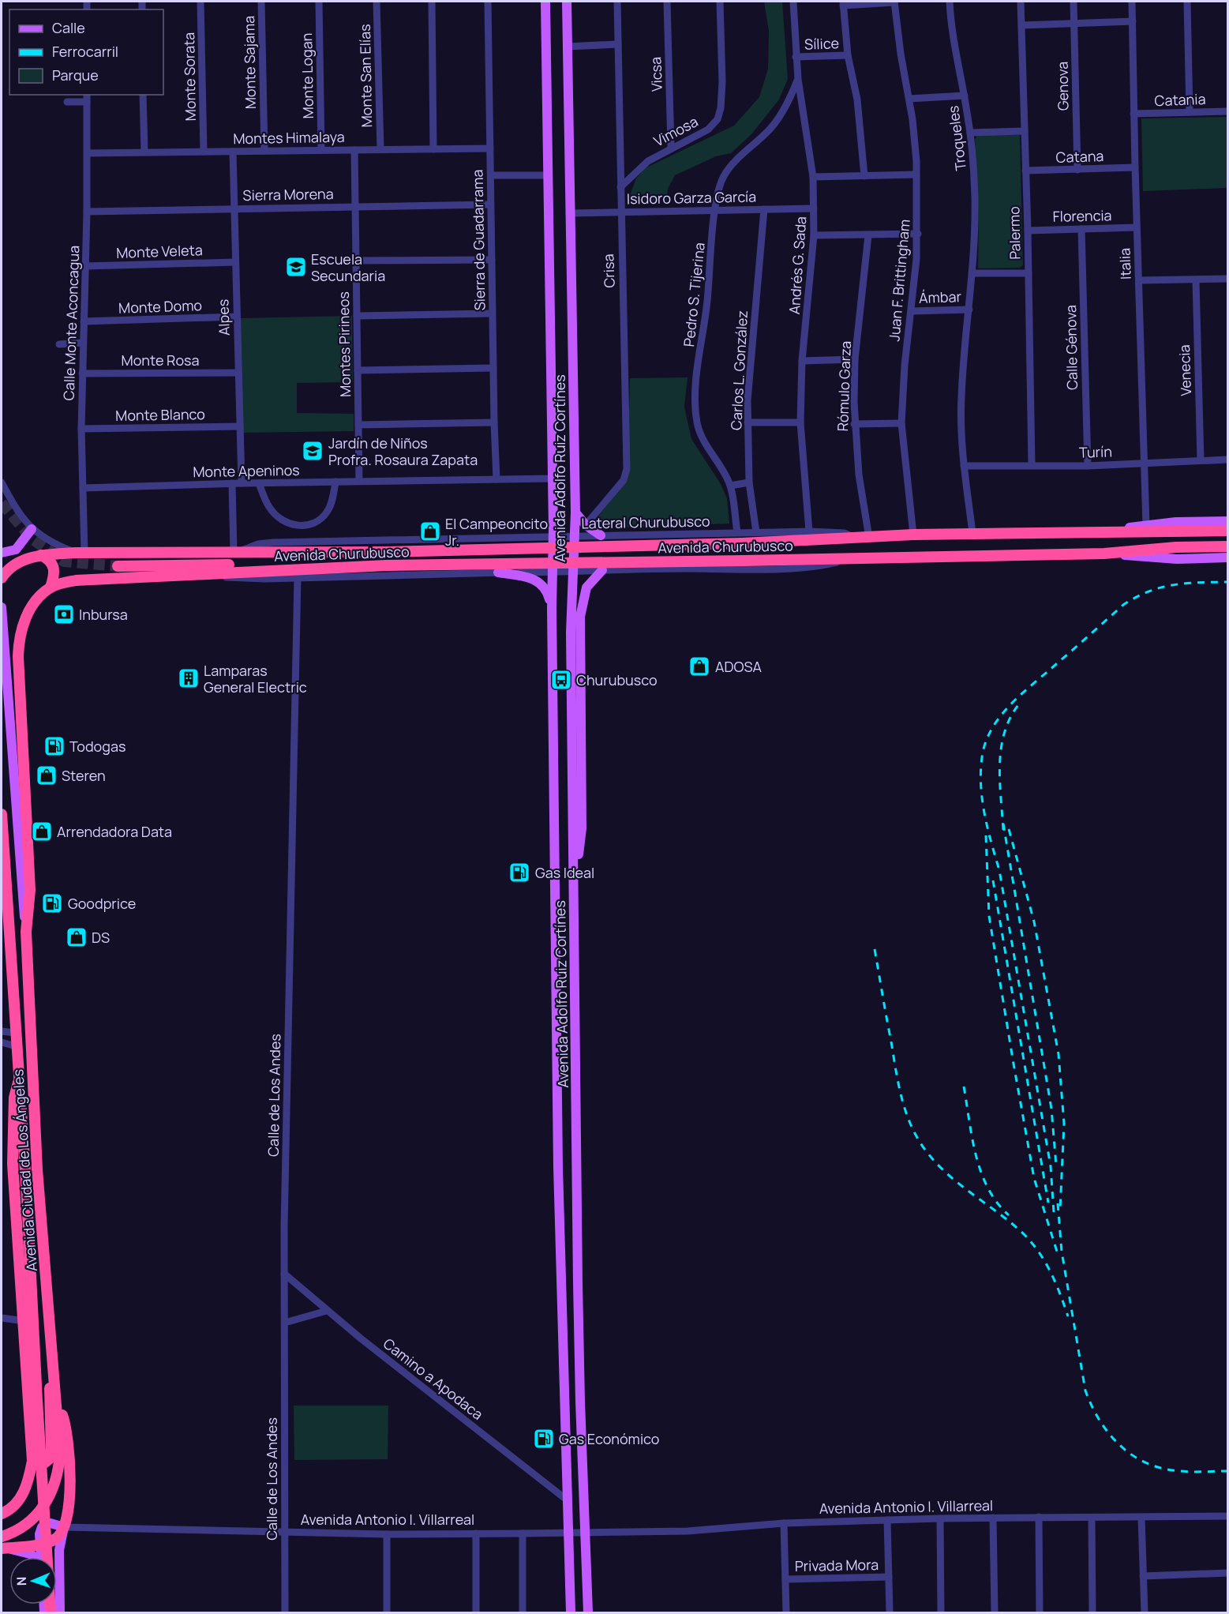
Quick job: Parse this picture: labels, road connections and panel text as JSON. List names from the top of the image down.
{
  "streets": {
    "highway": ["Avenida Churubusco", "Avenida Ciudad de Los Ángeles"],
    "main road": ["Avenida Adolfo Ruiz Cortínes"],
    "street": [
      "Sílice",
      "Monte Sajama",
      "Vicsa",
      "Monte Logan",
      "Monte San Elías",
      "Monte Sorata",
      "Genova",
      "Catania",
      "Vimosa",
      "Montes Himalaya",
      "Troqueles",
      "Catana",
      "Sierra Morena",
      "Isidoro Garza García",
      "Florencia",
      "Palermo",
      "Sierra de Guadarrama",
      "Monte Veleta",
      "Italia",
      "Andrés G. Sada",
      "Crisa",
      "Juan F. Brittingham",
      "Pedro S. Tijerina",
      "Ámbar",
      "Monte Domo",
      "Alpes",
      "Calle Monte Aconcagua",
      "Montes Pirineos",
      "Calle Génova",
      "Monte Rosa",
      "Carlos L. González",
      "Venecia",
      "Rómulo Garza",
      "Monte Blanco",
      "Turín",
      "Monte Apeninos",
      "Lateral Churubusco",
      "Calle de Los Andes",
      "Camino a Apodaca",
      "Avenida Antonio I. Villarreal",
      "Privada Mora"
    ]
  },
  "crossings": [
    ["Sílice", "Andrés G. Sada"],
    ["Monte Sajama", "Montes Himalaya"],
    ["Vicsa", "Vimosa"],
    ["Monte Logan", "Montes Himalaya"],
    ["Monte San Elías", "Montes Himalaya"],
    ["Monte Sorata", "Montes Himalaya"],
    ["Genova", "Catana"],
    ["Catania", "Italia"],
    ["Vimosa", "Crisa"],
    ["Montes Himalaya", "Sierra de Guadarrama"],
    ["Montes Himalaya", "Alpes"],
    ["Montes Himalaya", "Calle Monte Aconcagua"],
    ["Montes Himalaya", "Montes Pirineos"],
    ["Troqueles", "Ámbar"],
    ["Troqueles", "Turín"],
    ["Troqueles", "Avenida Churubusco"],
    ["Catana", "Palermo"],
    ["Catana", "Italia"],
    ["Sierra Morena", "Sierra de Guadarrama"],
    ["Sierra Morena", "Alpes"],
    ["Sierra Morena", "Calle Monte Aconcagua"],
    ["Sierra Morena", "Montes Pirineos"],
    ["Isidoro Garza García", "Andrés G. Sada"],
    ["Isidoro Garza García", "Crisa"],
    ["Isidoro Garza García", "Pedro S. Tijerina"],
    ["Isidoro Garza García", "Carlos L. González"],
    ["Isidoro Garza García", "Avenida Adolfo Ruiz Cortínes"],
    ["Florencia", "Palermo"],
    ["Florencia", "Italia"],
    ["Florencia", "Calle Génova"],
    ["Palermo", "Turín"],
    ["Sierra de Guadarrama", "Monte Apeninos"],
    ["Monte Veleta", "Alpes"],
    ["Monte Veleta", "Calle Monte Aconcagua"],
    ["Italia", "Turín"],
    ["Italia", "Avenida Churubusco"],
    ["Andrés G. Sada", "Pedro S. Tijerina"],
    ["Andrés G. Sada", "Lateral Churubusco"],
    ["Juan F. Brittingham", "Ámbar"],
    ["Juan F. Brittingham", "Avenida Churubusco"],
    ["Pedro S. Tijerina", "Lateral Churubusco"],
    ["Monte Domo", "Alpes"],
    ["Monte Domo", "Calle Monte Aconcagua"],
    ["Alpes", "Monte Rosa"],
    ["Alpes", "Monte Blanco"],
    ["Alpes", "Monte Apeninos"],
    ["Calle Monte Aconcagua", "Monte Rosa"],
    ["Calle Monte Aconcagua", "Monte Blanco"],
    ["Calle Monte Aconcagua", "Monte Apeninos"],
    ["Calle Monte Aconcagua", "Avenida Churubusco"],
    ["Montes Pirineos", "Monte Apeninos"],
    ["Calle Génova", "Turín"],
    ["Carlos L. González", "Lateral Churubusco"],
    ["Venecia", "Turín"],
    ["Rómulo Garza", "Avenida Churubusco"],
    ["Avenida Adolfo Ruiz Cortínes", "Monte Apeninos"],
    ["Avenida Adolfo Ruiz Cortínes", "Lateral Churubusco"],
    ["Avenida Adolfo Ruiz Cortínes", "Camino a Apodaca"],
    ["Avenida Adolfo Ruiz Cortínes", "Avenida Antonio I. Villarreal"],
    ["Lateral Churubusco", "Avenida Churubusco"],
    ["Calle de Los Andes", "Camino a Apodaca"],
    ["Calle de Los Andes", "Avenida Antonio I. Villarreal"]
  ],
  "places": {
    "school or university": ["Escuela Secundaria", "Jardín de Niños Profra. Rosaura Zapata"],
    "shop": [
      "El Campeoncito Jr.",
      "ADOSA",
      "Steren",
      "Arrendadora Data",
      "DS"
    ],
    "bank": ["Inbursa"],
    "building": ["Lamparas General Electric"],
    "bus stop": ["Churubusco"],
    "fuel station": [
      "Todogas",
      "Gas Ideal",
      "Goodprice",
      "Gas Económico"
    ]
  },
  "legend": ["Calle", "Ferrocarril", "Parque"],
  "north": "left"
}
